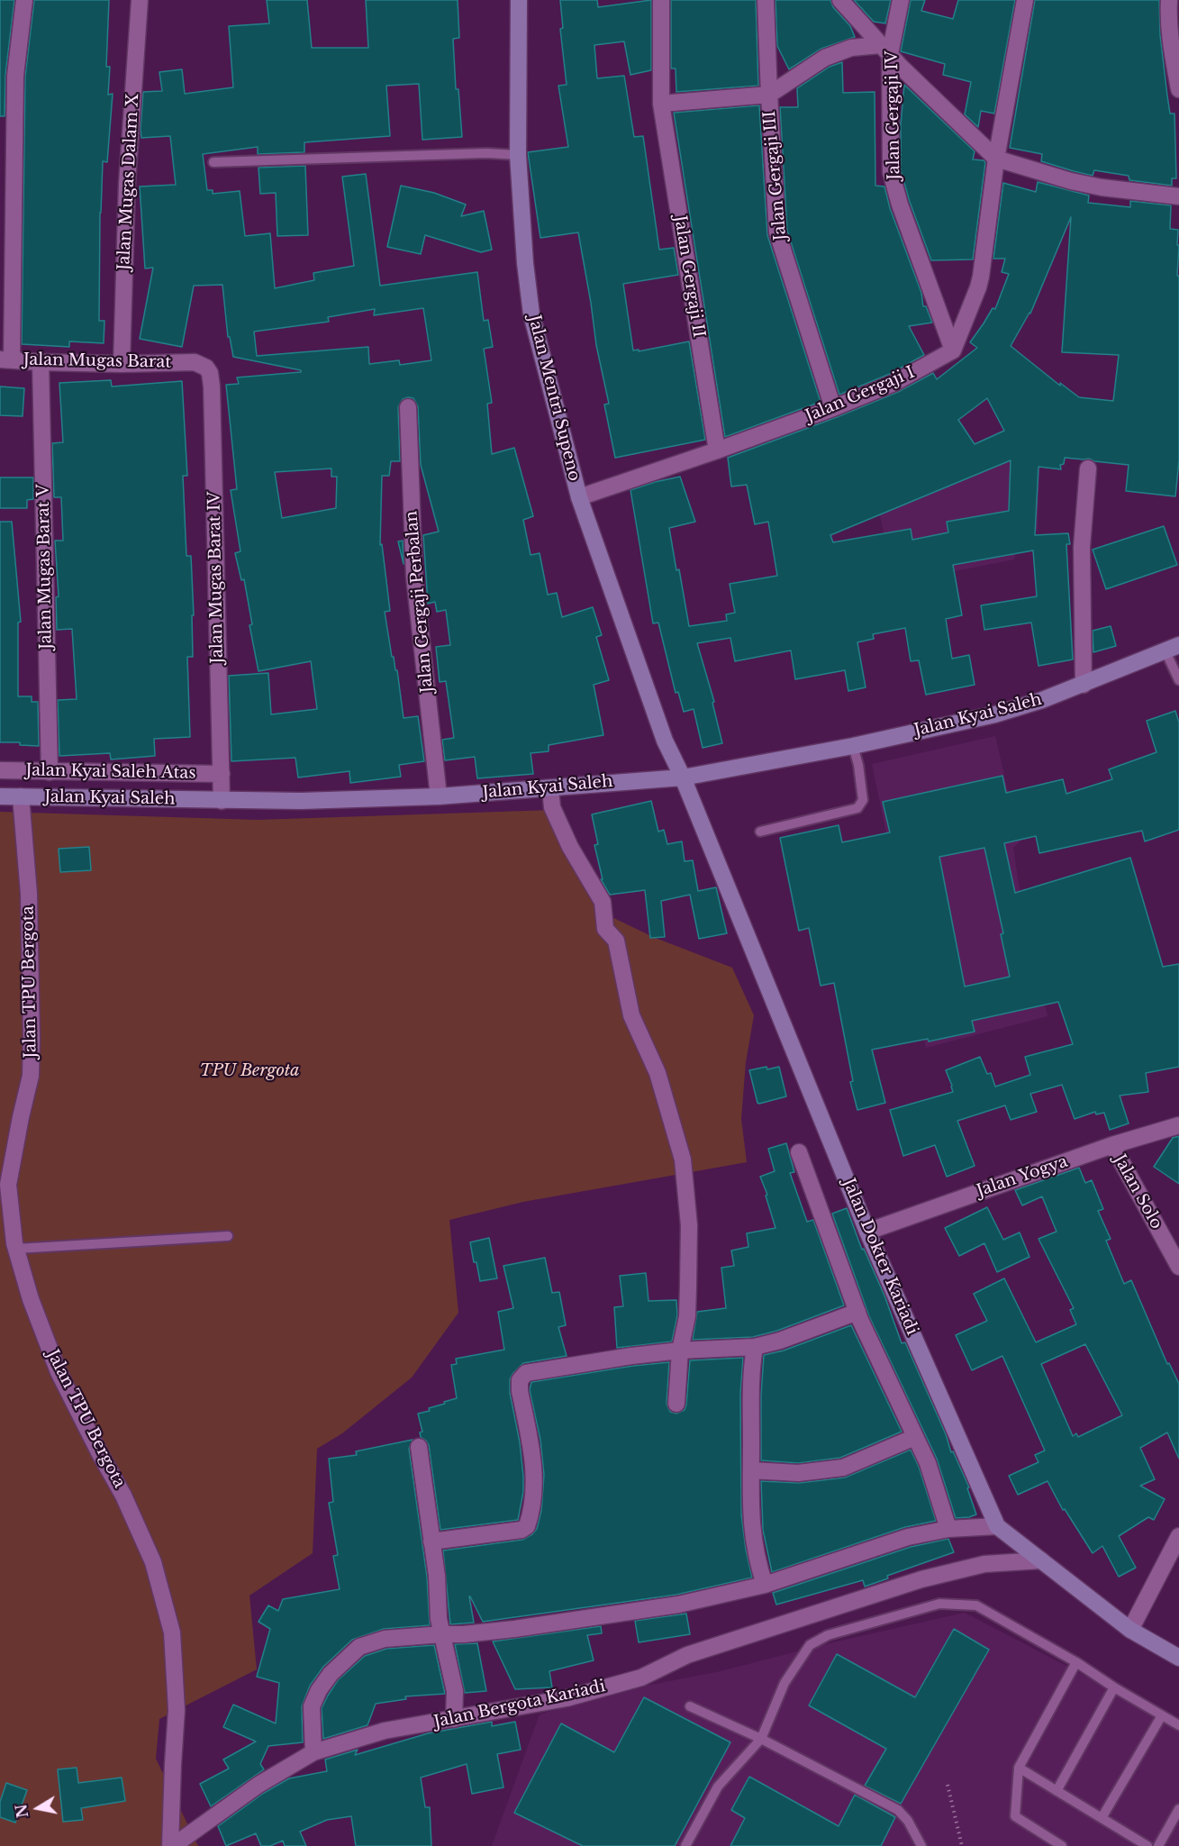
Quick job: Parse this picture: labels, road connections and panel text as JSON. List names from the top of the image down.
{
  "streets": {
    "main road": ["Jalan Mentri Supeno", "Jalan Kyai Saleh", "Jalan Dokter Kariadi"],
    "street": [
      "Jalan Gergaji IV",
      "Jalan Gergaji III",
      "Jalan Mugas Dalam X",
      "Jalan Gergaji II",
      "Jalan Mugas Barat",
      "Jalan Gergaji I",
      "Jalan Mugas Barat V",
      "Jalan Mugas Barat IV",
      "Jalan Gergaji Perbalan",
      "Jalan Kyai Saleh Atas",
      "Jalan TPU Bergota",
      "Jalan Yogya",
      "Jalan Solo",
      "Jalan Bergota Kariadi"
    ]
  },
  "crossings": [
    ["Jalan Gergaji IV", "Jalan Gergaji I"],
    ["Jalan Gergaji III", "Jalan Gergaji I"],
    ["Jalan Mugas Dalam X", "Jalan Mugas Barat"],
    ["Jalan Gergaji II", "Jalan Gergaji I"],
    ["Jalan Mugas Barat", "Jalan Mugas Barat V"],
    ["Jalan Mugas Barat", "Jalan Mugas Barat IV"],
    ["Jalan Gergaji I", "Jalan Mentri Supeno"],
    ["Jalan Mentri Supeno", "Jalan Kyai Saleh"],
    ["Jalan Mentri Supeno", "Jalan Dokter Kariadi"],
    ["Jalan Mugas Barat V", "Jalan Kyai Saleh Atas"],
    ["Jalan Mugas Barat IV", "Jalan Kyai Saleh"],
    ["Jalan Mugas Barat IV", "Jalan Kyai Saleh Atas"],
    ["Jalan Gergaji Perbalan", "Jalan Kyai Saleh"],
    ["Jalan Kyai Saleh", "Jalan TPU Bergota"],
    ["Jalan Kyai Saleh", "Jalan Dokter Kariadi"],
    ["Jalan TPU Bergota", "Jalan Bergota Kariadi"],
    ["Jalan Yogya", "Jalan Solo"],
    ["Jalan Yogya", "Jalan Dokter Kariadi"],
    ["Jalan Dokter Kariadi", "Jalan Bergota Kariadi"]
  ],
  "parks": ["TPU Bergota"],
  "north": "left"
}
